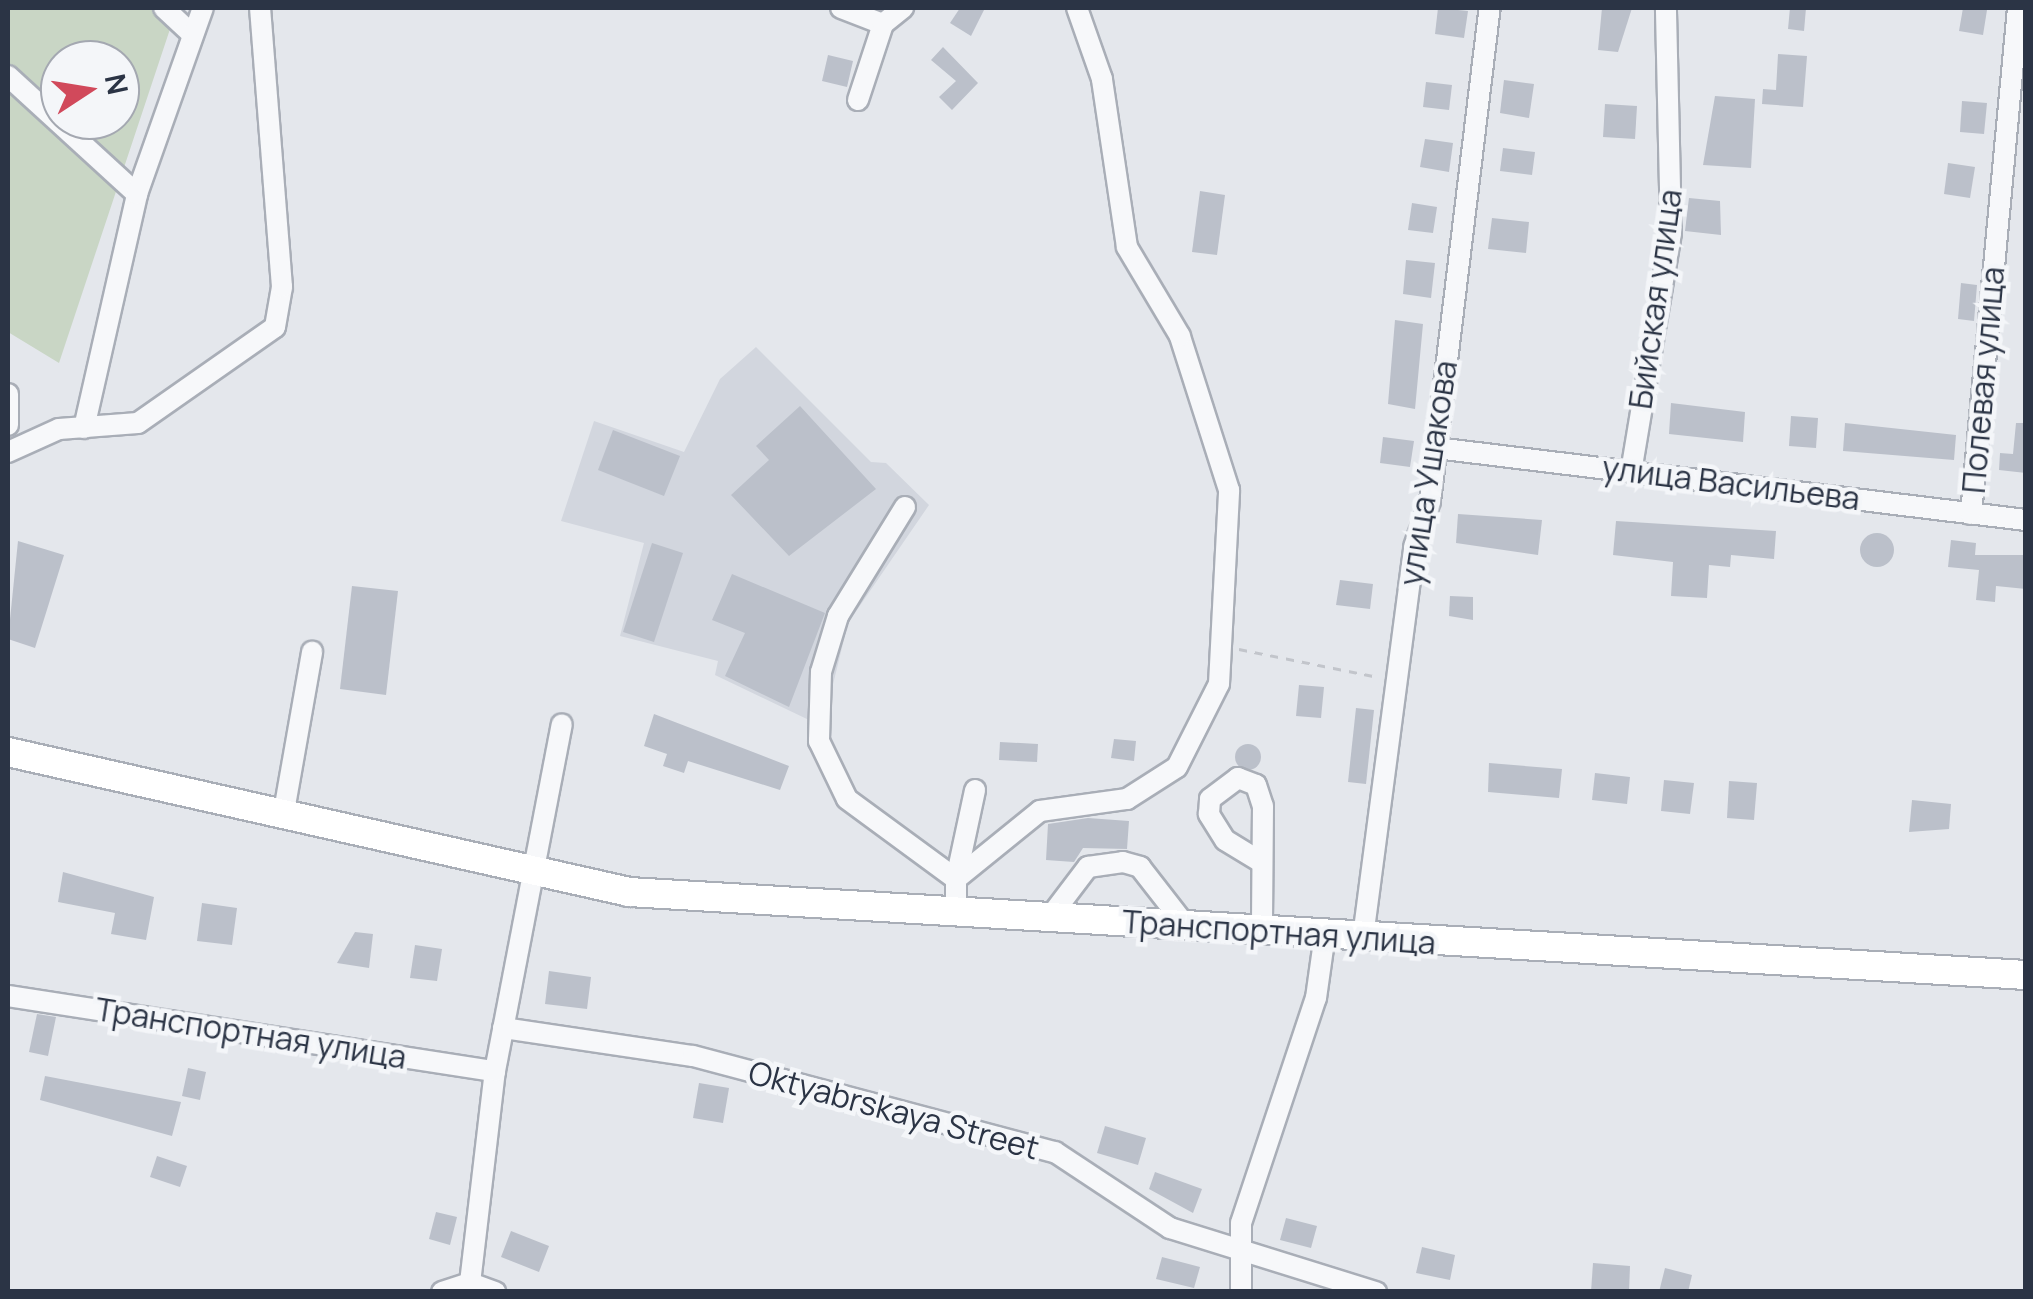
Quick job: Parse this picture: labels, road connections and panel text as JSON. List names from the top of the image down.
{
  "streets": {
    "main road": ["Транспортная улица"],
    "street": [
      "Бийская улица",
      "Полевая улица",
      "улица Ушакова",
      "улица Васильева",
      "Oktyabrskaya Street"
    ]
  },
  "crossings": [
    ["Бийская улица", "улица Васильева"],
    ["Полевая улица", "улица Васильева"],
    ["улица Ушакова", "улица Васильева"],
    ["улица Ушакова", "Транспортная улица"]
  ],
  "north": "right"
}
